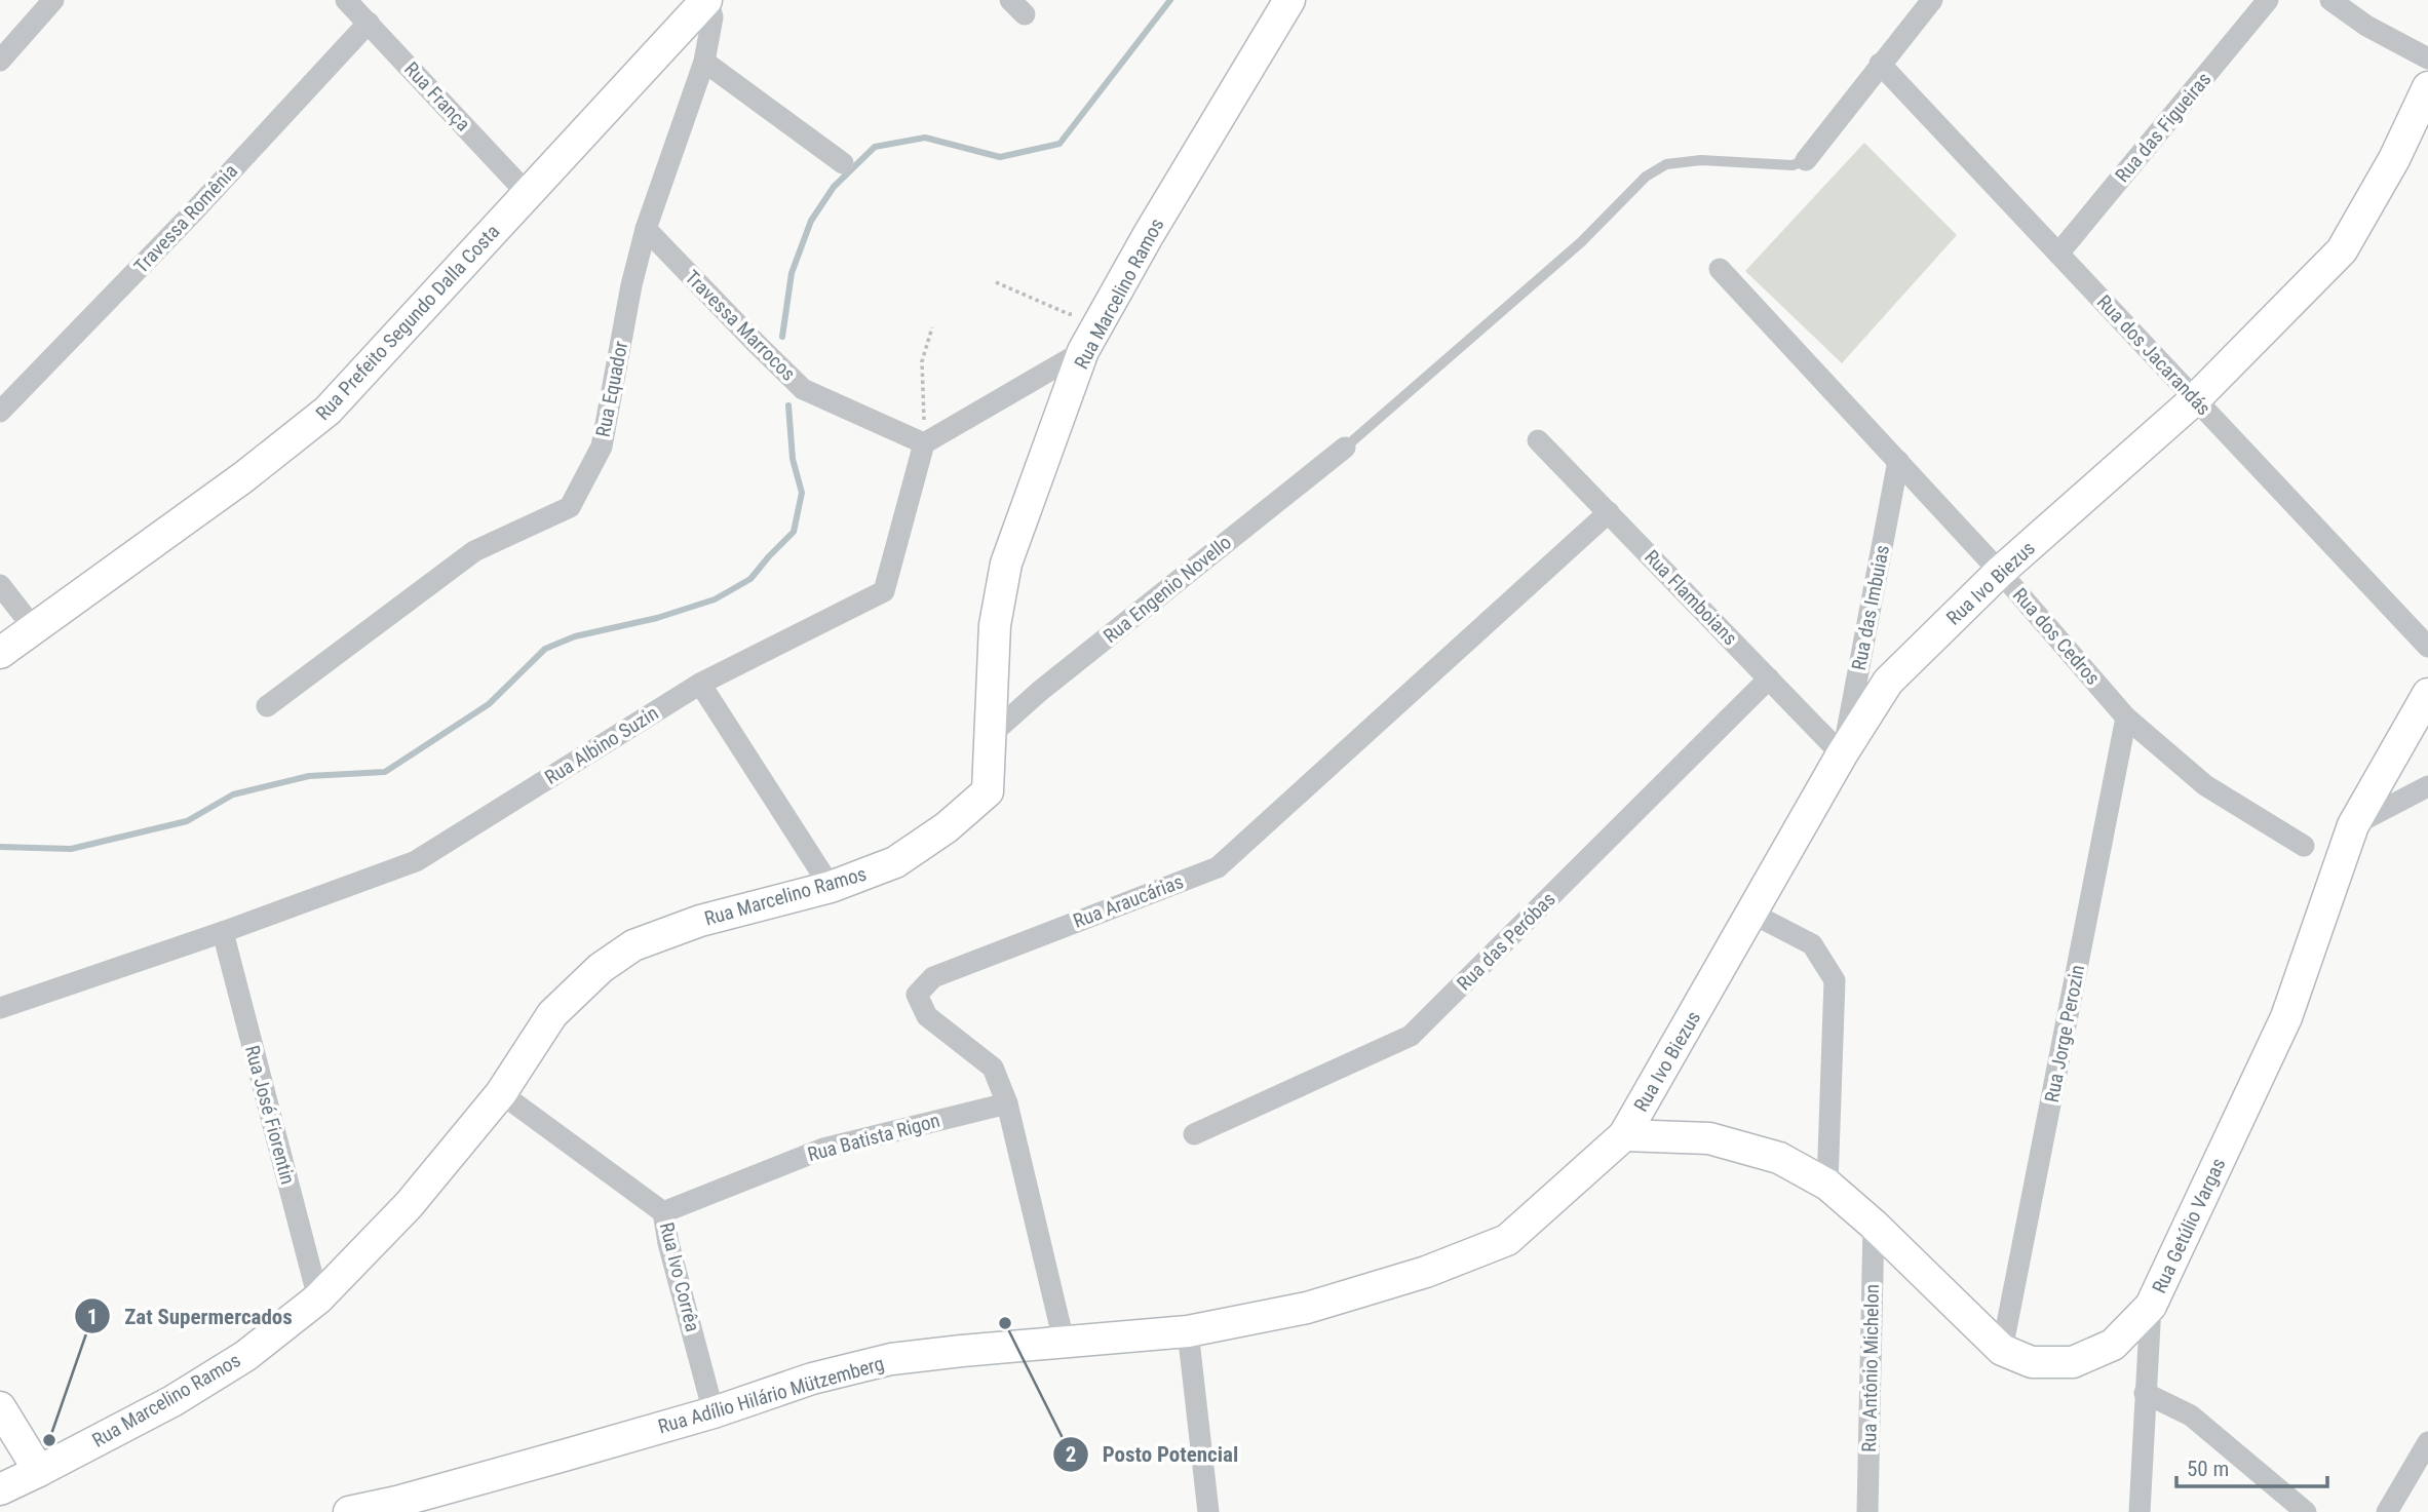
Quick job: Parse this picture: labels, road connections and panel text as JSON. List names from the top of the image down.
{
  "streets": {
    "main road": [
      "Rua Marcelino Ramos",
      "Rua Prefeito Segundo Dalla Costa",
      "Rua Ivo Biezus",
      "Rua Getúlio Vargas",
      "Rua Adílio Hilário Mützemberg"
    ],
    "street": [
      "Rua França",
      "Rua das Figueiras",
      "Travessa Romênia",
      "Travessa Marrocos",
      "Rua dos Jacarandás",
      "Rua Equador",
      "Rua Engenio Novello",
      "Rua Flamboians",
      "Rua das Imbuias",
      "Rua dos Cedros",
      "Rua Albino Suzin",
      "Rua Araucárias",
      "Rua das Peróbas",
      "Rua Jorge Perozin",
      "Rua José Fiorentin",
      "Rua Batista Rigon",
      "Rua Ivo Corrêa",
      "Rua Antônio Michelon"
    ]
  },
  "crossings": [
    ["Rua França", "Travessa Romênia"],
    ["Rua França", "Rua Prefeito Segundo Dalla Costa"],
    ["Rua das Figueiras", "Rua dos Jacarandás"],
    ["Rua Marcelino Ramos", "Rua Engenio Novello"],
    ["Rua Marcelino Ramos", "Rua José Fiorentin"],
    ["Rua Marcelino Ramos", "Rua Ivo Corrêa"],
    ["Rua Prefeito Segundo Dalla Costa", "Rua Equador"],
    ["Travessa Marrocos", "Rua Equador"],
    ["Travessa Marrocos", "Rua Albino Suzin"],
    ["Rua dos Jacarandás", "Rua Ivo Biezus"],
    ["Rua Ivo Biezus", "Rua Flamboians"],
    ["Rua Ivo Biezus", "Rua das Imbuias"],
    ["Rua Ivo Biezus", "Rua dos Cedros"],
    ["Rua Ivo Biezus", "Rua Getúlio Vargas"],
    ["Rua Ivo Biezus", "Rua Adílio Hilário Mützemberg"],
    ["Rua Flamboians", "Rua das Imbuias"],
    ["Rua Flamboians", "Rua Araucárias"],
    ["Rua Flamboians", "Rua das Peróbas"],
    ["Rua das Imbuias", "Rua dos Cedros"],
    ["Rua dos Cedros", "Rua Jorge Perozin"],
    ["Rua Albino Suzin", "Rua José Fiorentin"],
    ["Rua Araucárias", "Rua Batista Rigon"],
    ["Rua Araucárias", "Rua Adílio Hilário Mützemberg"],
    ["Rua Jorge Perozin", "Rua Getúlio Vargas"],
    ["Rua Batista Rigon", "Rua Ivo Corrêa"],
    ["Rua Getúlio Vargas", "Rua Antônio Michelon"],
    ["Rua Getúlio Vargas", "Rua Adílio Hilário Mützemberg"],
    ["Rua Ivo Corrêa", "Rua Adílio Hilário Mützemberg"]
  ],
  "places": ["Posto Potencial", "Zat Supermercados"],
  "scale_bar": "50 m"
}
